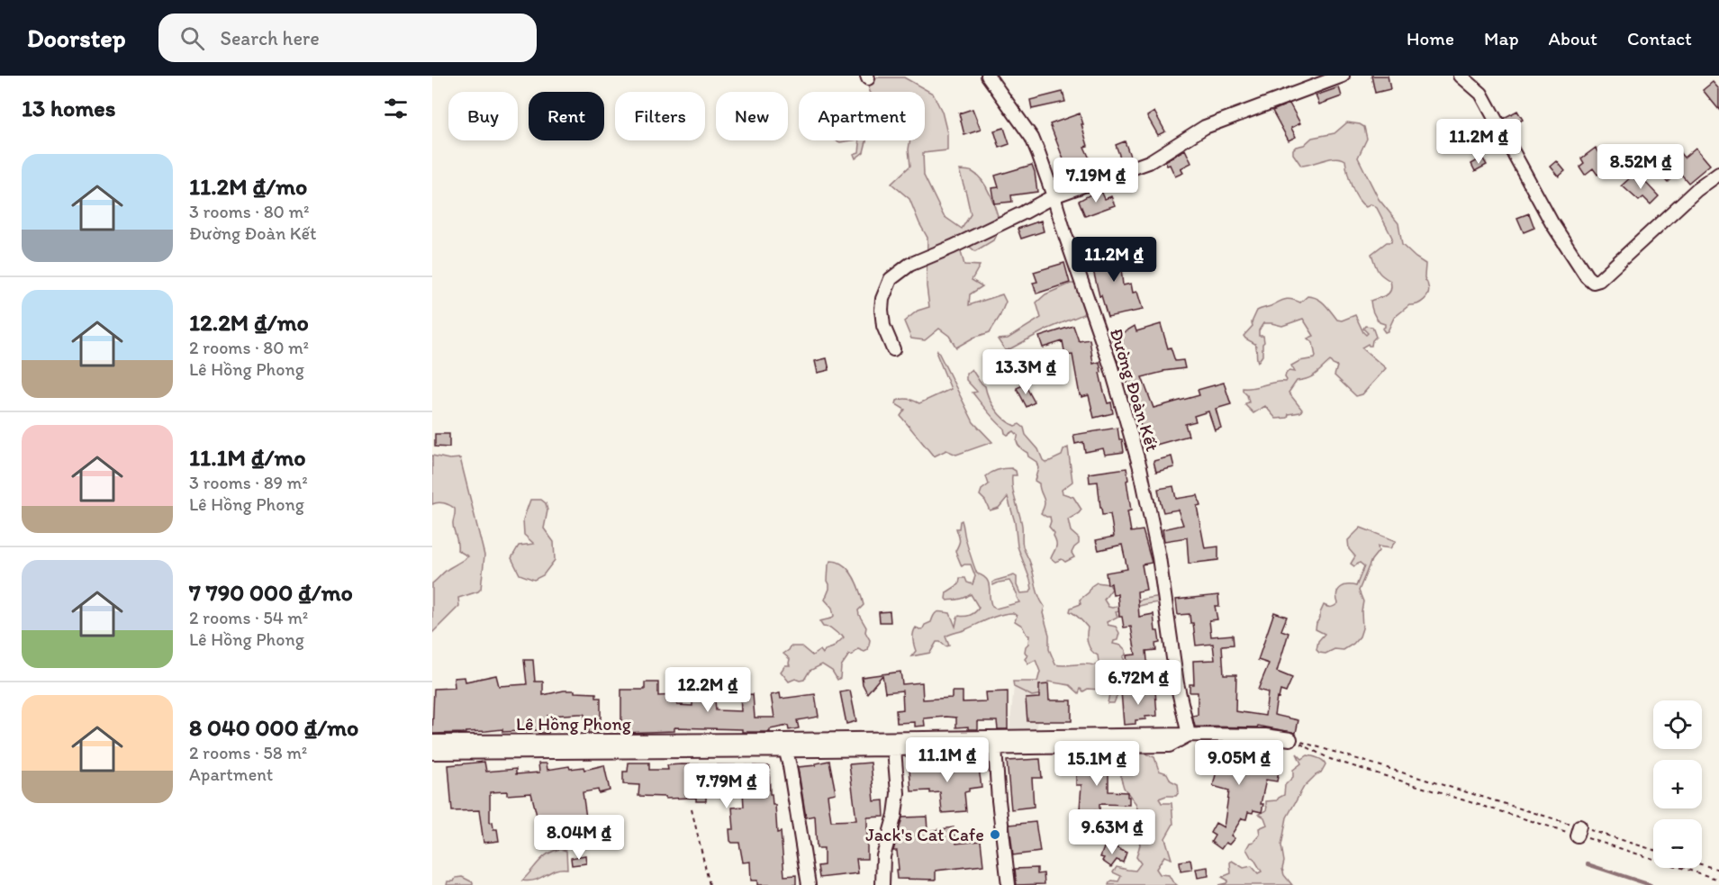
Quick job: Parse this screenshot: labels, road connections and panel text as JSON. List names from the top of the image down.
{
  "streets": {
    "street": ["Đường Đoàn Kết", "Lê Hồng Phong"]
  },
  "crossings": [
    ["Đường Đoàn Kết", "Lê Hồng Phong"]
  ],
  "places": ["Jack's Cat Cafe"],
  "page": {
    "header": "Doorstep",
    "search": "Search here",
    "nav": [
      "Home",
      "Map",
      "About",
      "Contact"
    ],
    "heading": "13 homes",
    "chip": [
      "Buy",
      "Rent",
      "Filters",
      "New",
      "Apartment"
    ],
    "price": [
      "11.2M ₫",
      "8.52M ₫",
      "7.19M ₫",
      "11.2M ₫",
      "13.3M ₫",
      "6.72M ₫",
      "12.2M ₫",
      "11.1M ₫",
      "9.05M ₫",
      "15.1M ₫",
      "7.79M ₫",
      "9.63M ₫",
      "8.04M ₫"
    ],
    "list": [
      {
        "name": "11.2M ₫/mo",
        "note": "3 rooms · 80 m² · Đường Đoàn Kết"
      },
      {
        "name": "12.2M ₫/mo",
        "note": "2 rooms · 80 m² · Lê Hồng Phong"
      },
      {
        "name": "11.1M ₫/mo",
        "note": "3 rooms · 89 m² · Lê Hồng Phong"
      },
      {
        "name": "7 790 000 ₫/mo",
        "note": "2 rooms · 54 m² · Lê Hồng Phong"
      },
      {
        "name": "8 040 000 ₫/mo",
        "note": "2 rooms · 58 m² · Apartment"
      }
    ],
    "map_buttons": ["+", "−"]
  }
}
